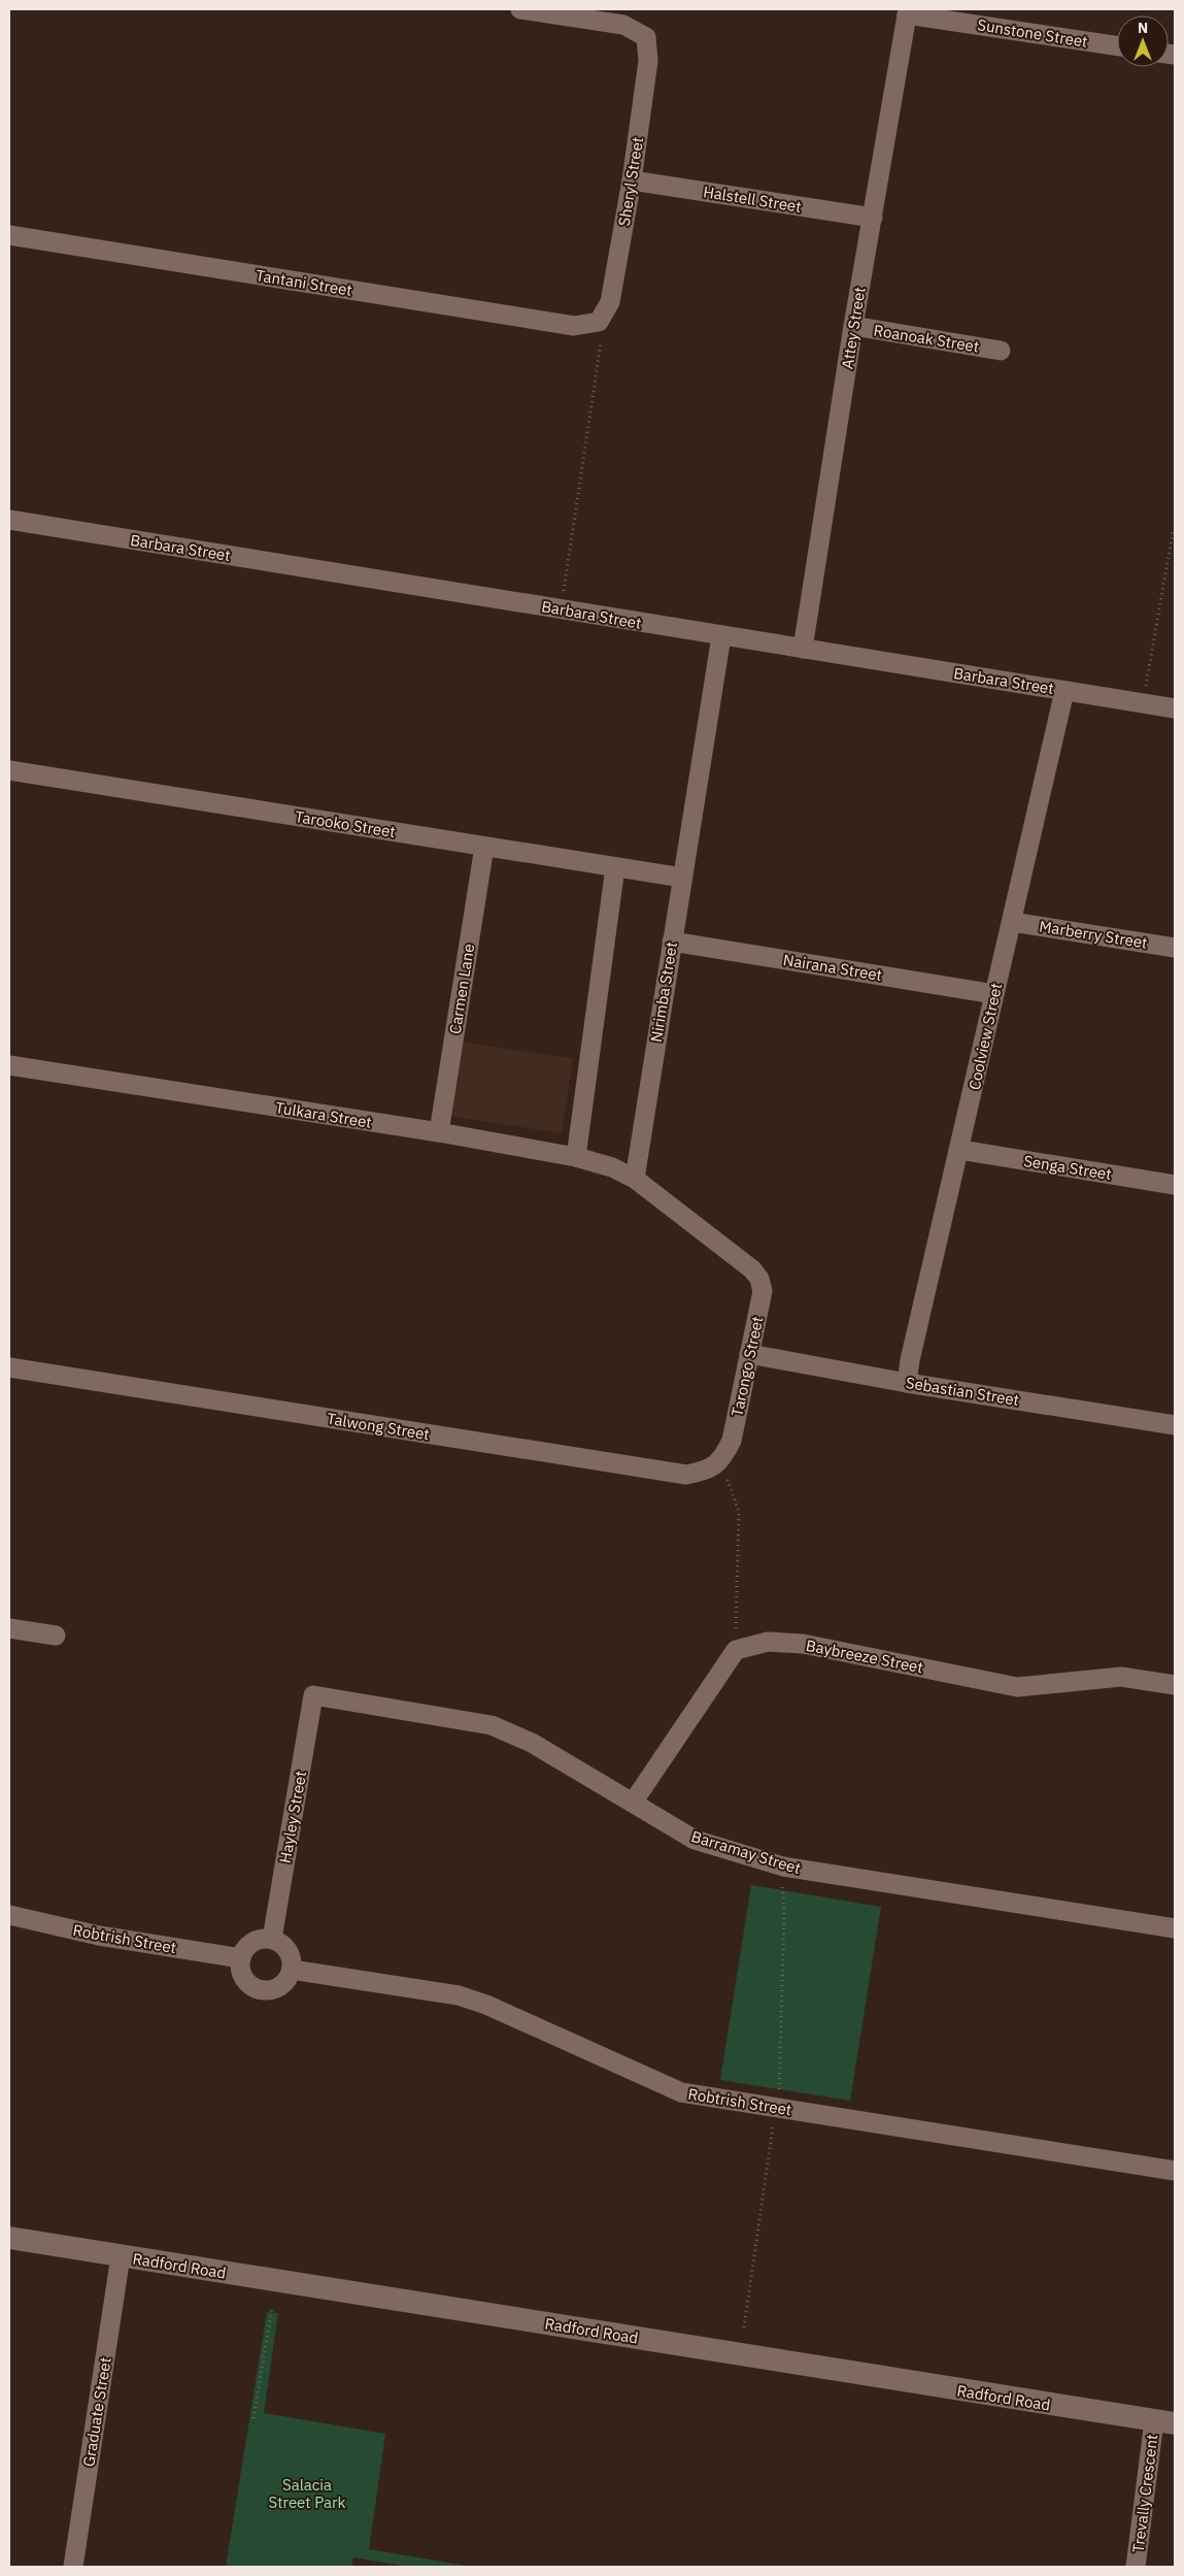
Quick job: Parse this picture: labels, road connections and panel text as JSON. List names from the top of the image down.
{
  "streets": {
    "street": [
      "Sunstone Street",
      "Sheryl Street",
      "Halstell Street",
      "Tantani Street",
      "Attey Street",
      "Roanoak Street",
      "Barbara Street",
      "Tarooko Street",
      "Marberry Street",
      "Nairana Street",
      "Carmen Lane",
      "Nirimba Street",
      "Coolview Street",
      "Tulkara Street",
      "Senga Street",
      "Tarongo Street",
      "Sebastian Street",
      "Talwong Street",
      "Baybreeze Street",
      "Hayley Street",
      "Barramay Street",
      "Robtrish Street",
      "Radford Road",
      "Graduate Street",
      "Trevally Crescent"
    ]
  },
  "crossings": [
    ["Sunstone Street", "Attey Street"],
    ["Sheryl Street", "Halstell Street"],
    ["Sheryl Street", "Tantani Street"],
    ["Halstell Street", "Attey Street"],
    ["Attey Street", "Roanoak Street"],
    ["Attey Street", "Barbara Street"],
    ["Barbara Street", "Nirimba Street"],
    ["Barbara Street", "Coolview Street"],
    ["Tarooko Street", "Carmen Lane"],
    ["Tarooko Street", "Nirimba Street"],
    ["Marberry Street", "Coolview Street"],
    ["Nairana Street", "Nirimba Street"],
    ["Nairana Street", "Coolview Street"],
    ["Carmen Lane", "Tulkara Street"],
    ["Nirimba Street", "Tulkara Street"],
    ["Nirimba Street", "Tarongo Street"],
    ["Coolview Street", "Senga Street"],
    ["Coolview Street", "Sebastian Street"],
    ["Tulkara Street", "Tarongo Street"],
    ["Tarongo Street", "Sebastian Street"],
    ["Tarongo Street", "Talwong Street"],
    ["Hayley Street", "Barramay Street"],
    ["Hayley Street", "Robtrish Street"],
    ["Radford Road", "Graduate Street"],
    ["Radford Road", "Trevally Crescent"]
  ],
  "parks": ["Salacia Street Park"],
  "north": "top"
}
